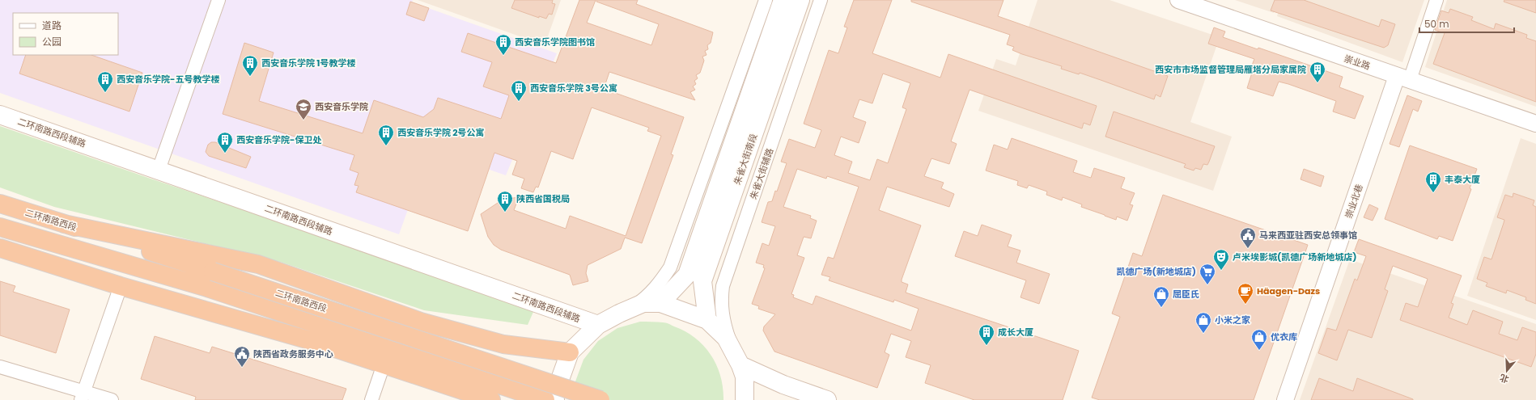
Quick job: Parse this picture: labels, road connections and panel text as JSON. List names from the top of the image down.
{
  "streets": {
    "highway": ["二环南路西段"],
    "main road": ["二环南路西段辅路", "朱雀大街南段"],
    "street": ["崇业路", "朱雀大街辅路", "崇业北巷"]
  },
  "crossings": [
    ["崇业路", "崇业北巷"]
  ],
  "places": {
    "building": [
      "西安音乐学院图书馆",
      "西安音乐学院 1号教学楼",
      "西安市市场监督管理局雁塔分局家属院",
      "西安音乐学院-五号教学楼",
      "西安音乐学院 3号公寓",
      "西安音乐学院 2号公寓",
      "西安音乐学院-保卫处",
      "丰泰大厦",
      "陕西省国税局",
      "成长大厦"
    ],
    "school or university": ["西安音乐学院"],
    "public building": ["马来西亚驻西安总领事馆", "陕西省政务服务中心"],
    "theatre": ["卢米埃影城(凯德广场新地城店)"],
    "supermarket": ["凯德广场(新地城店)"],
    "cafe": ["Häagen-Dazs"],
    "shop": ["屈臣氏", "小米之家", "优衣库"]
  },
  "legend": ["道路", "公园"],
  "scale_bar": "50 m",
  "north": "bottom"
}
